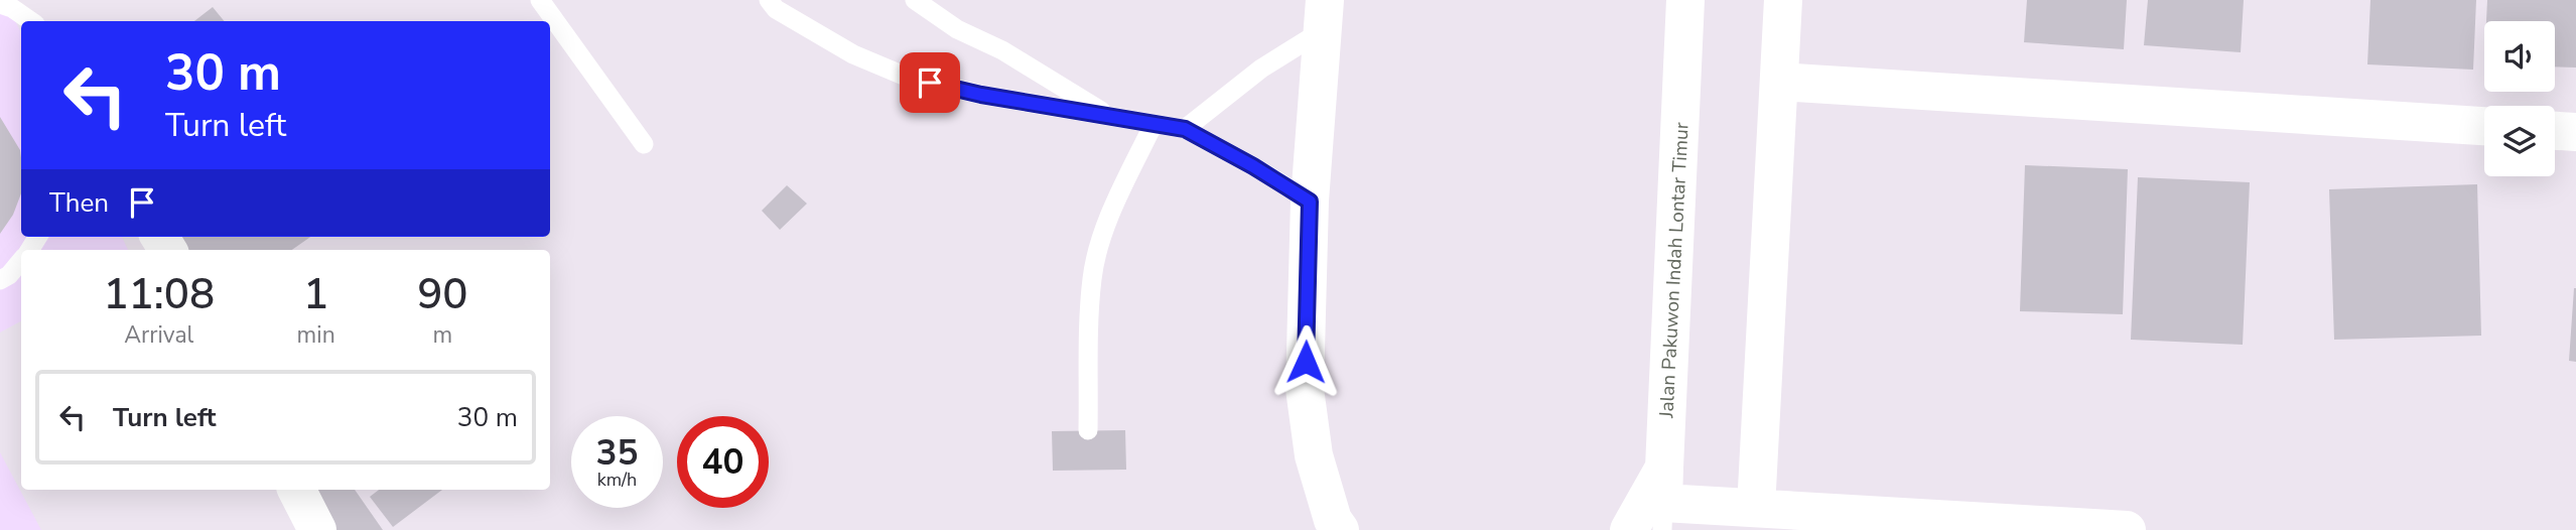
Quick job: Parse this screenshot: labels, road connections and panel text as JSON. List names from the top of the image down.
{
  "streets": {
    "street": ["Jalan Pakuwon Indah Lontar Timur"]
  },
  "page": {
    "turn": ["30 m", "Turn left"],
    "then": "Then",
    "eta": [
      "11:08",
      "Arrival",
      "1",
      "min",
      "90",
      "m"
    ],
    "list": [
      {
        "name": "Turn left",
        "value": "30 m"
      }
    ],
    "speed": "35 km/h",
    "limit": "40"
  }
}
